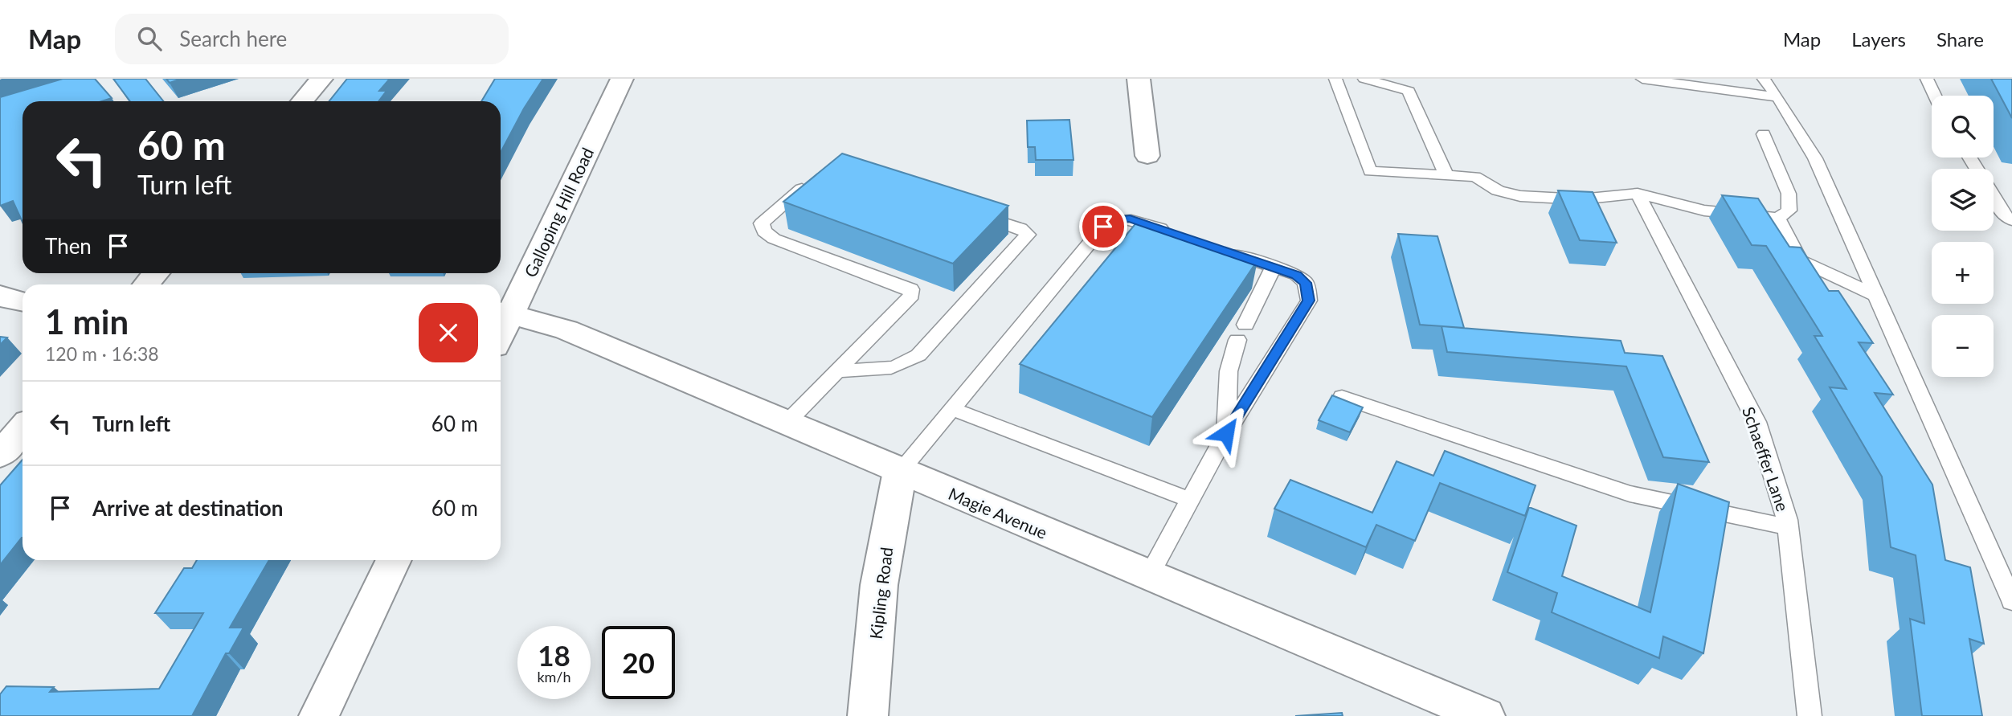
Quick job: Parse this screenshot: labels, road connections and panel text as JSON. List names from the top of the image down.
{
  "streets": {
    "street": ["Galloping Hill Road", "Magie Avenue", "Kipling Road"],
    "lane": ["Schaeffer Lane"]
  },
  "crossings": [
    ["Galloping Hill Road", "Magie Avenue"],
    ["Magie Avenue", "Kipling Road"]
  ],
  "page": {
    "header": "Map",
    "search": "Search here",
    "nav": ["Map", "Layers", "Share"],
    "map_buttons": ["+", "−"],
    "turn": ["60 m", "Turn left"],
    "then": "Then",
    "heading": ["1 min", "120 m · 16:38"],
    "list": [
      {
        "name": "Turn left",
        "value": "60 m"
      },
      {
        "name": "Arrive at destination",
        "value": "60 m"
      }
    ],
    "speed": "18 km/h",
    "limit": "20"
  }
}
